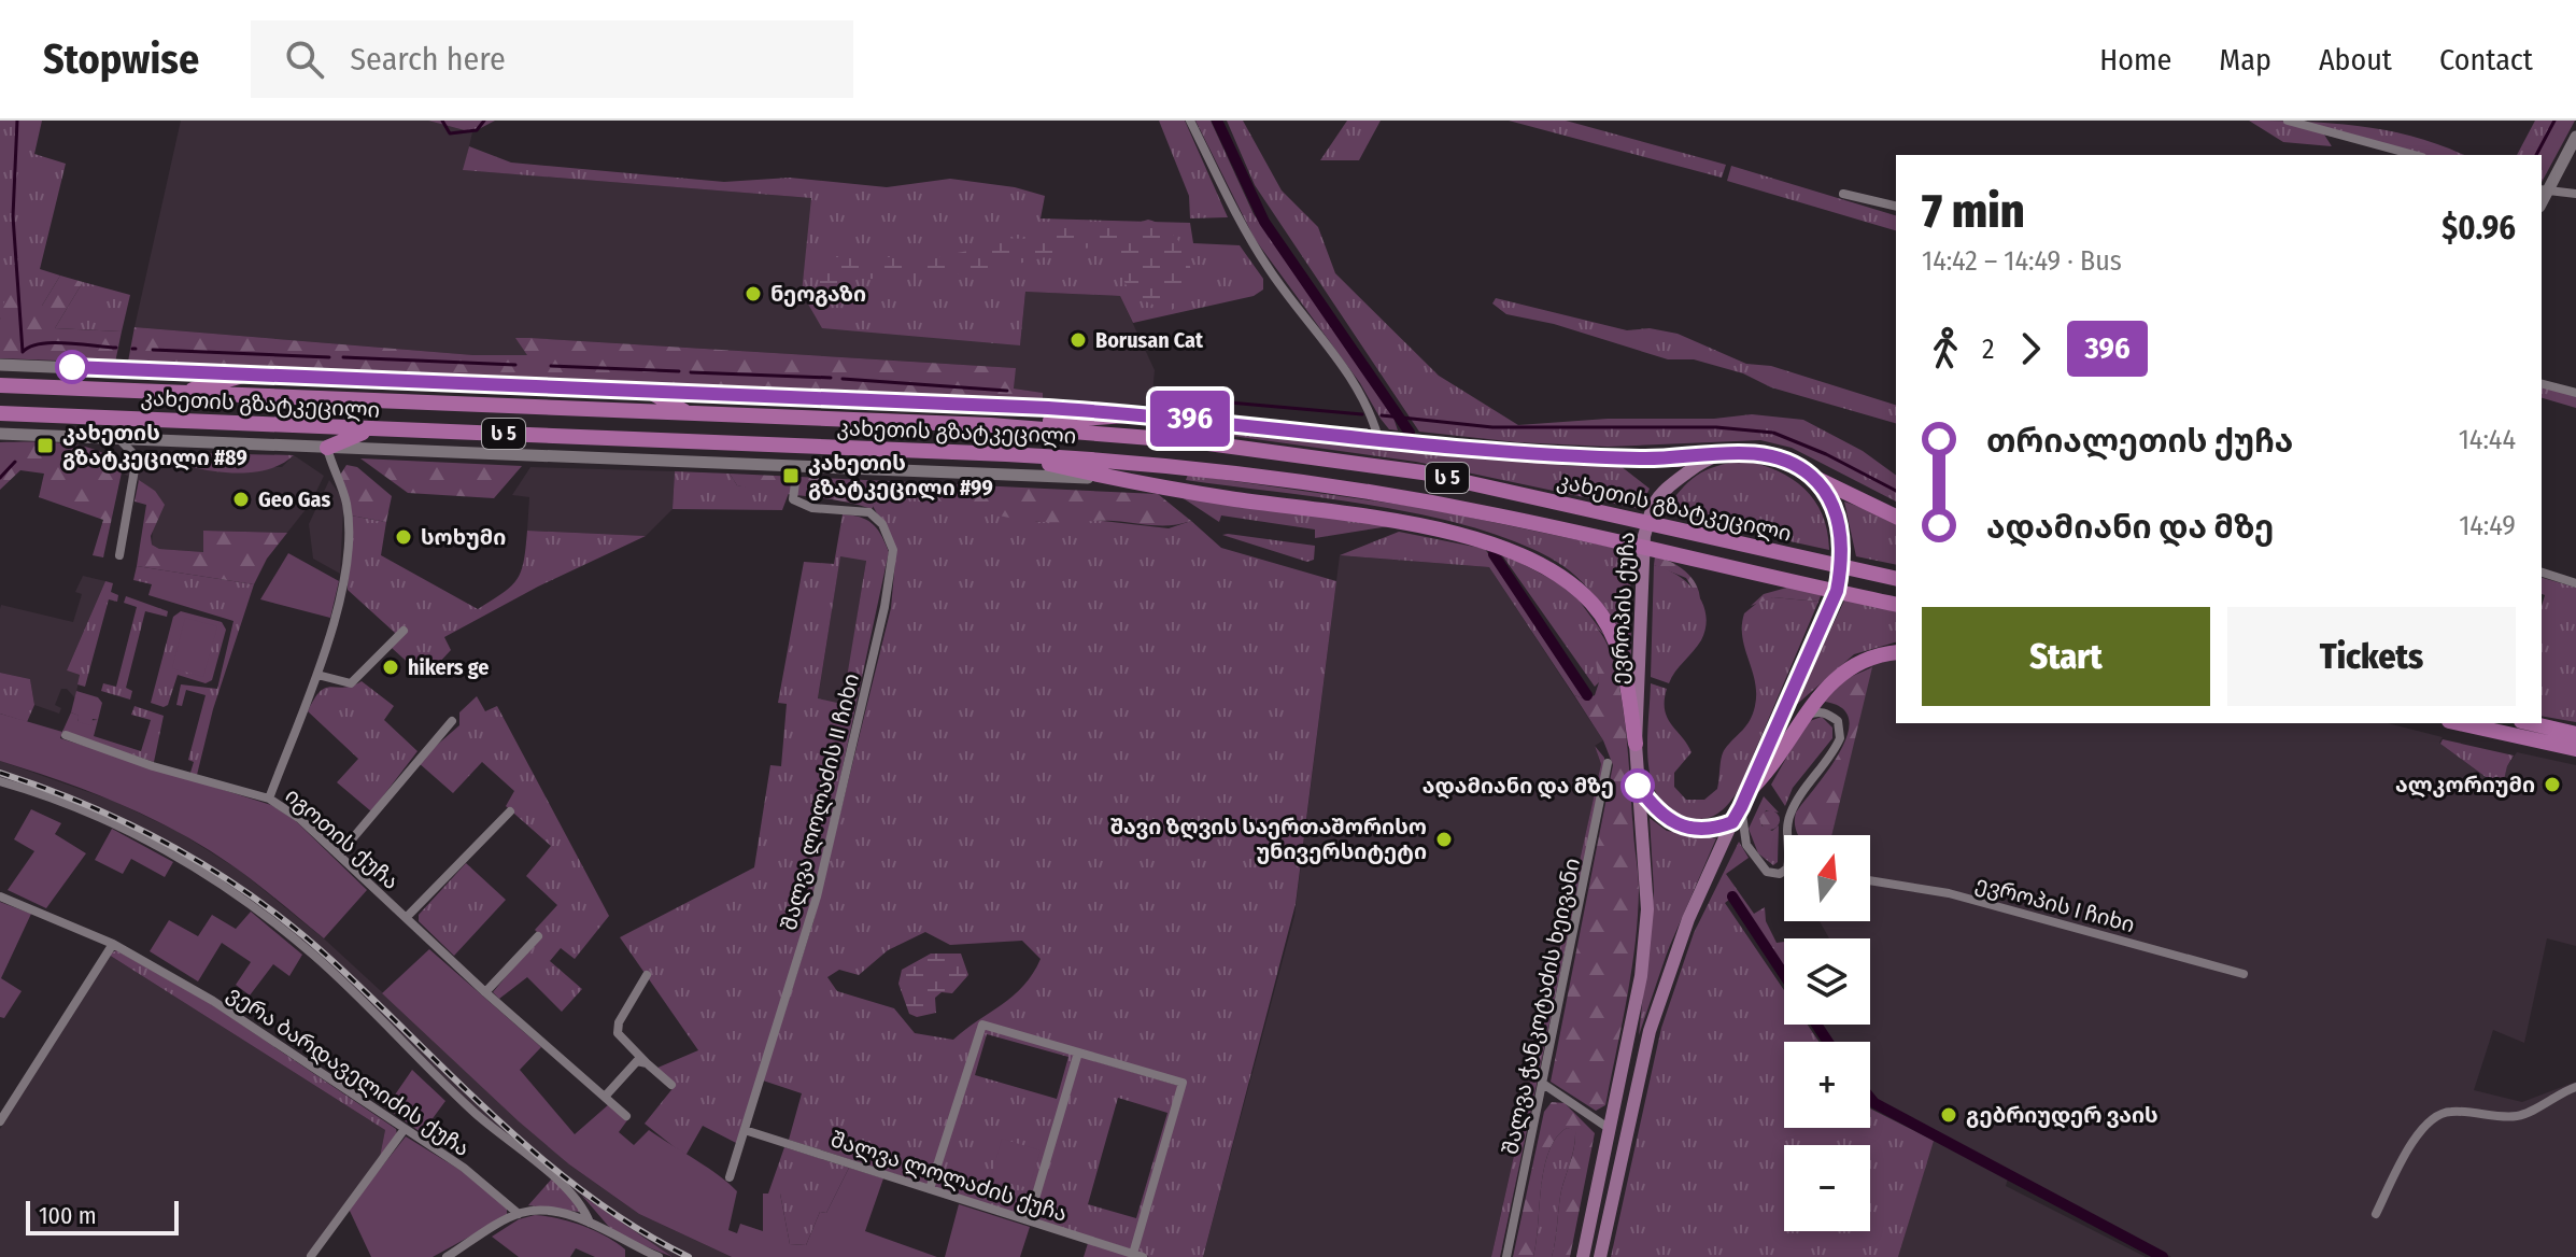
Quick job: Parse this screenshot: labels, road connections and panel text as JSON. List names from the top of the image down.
{
  "streets": {
    "highway": ["კახეთის გზატკეცილი", "ს 5"],
    "main road": ["ევროპის ქუჩა"],
    "street": [
      "შალვა ლოლაძის II ჩიხი",
      "იგოთის ქუჩა",
      "ევროპის I ჩიხი",
      "შალვა ჭანკოტაძის ხეივანი",
      "ვერა ბარდაველიძის ქუჩა",
      "შალვა ლოლაძის ქუჩა"
    ]
  },
  "crossings": [
    ["კახეთის გზატკეცილი", "შალვა ლოლაძის II ჩიხი"],
    ["კახეთის გზატკეცილი", "იგოთის ქუჩა"],
    ["შალვა ლოლაძის II ჩიხი", "შალვა ლოლაძის ქუჩა"]
  ],
  "places": {
    "other": [
      "ნეოგაზი",
      "Borusan Cat",
      "Geo Gas",
      "სოხუმი",
      "hikers ge",
      "ალკორიუმი",
      "ადამიანი და მზე",
      "შავი ზღვის საერთაშორისო უნივერსიტეტი",
      "გებრიუდერ ვაის"
    ],
    "transit": ["კახეთის გზატკეცილი #89", "კახეთის გზატკეცილი #99"]
  },
  "lines": ["bus line 396"],
  "scale_bar": "100 m",
  "north": "top",
  "page": {
    "header": "Stopwise",
    "search": "Search here",
    "nav": [
      "Home",
      "Map",
      "About",
      "Contact"
    ],
    "on_map": "396",
    "heading": ["7 min", "14:42 – 14:49 · Bus", "$0.96"],
    "legs": ["2", "396"],
    "list": [
      {
        "name": "თრიალეთის ქუჩა",
        "value": "14:44"
      },
      {
        "name": "ადამიანი და მზე",
        "value": "14:49"
      }
    ],
    "buttons": ["Start", "Tickets"],
    "map_buttons": ["+", "−"],
    "scale": "100 m"
  }
}
